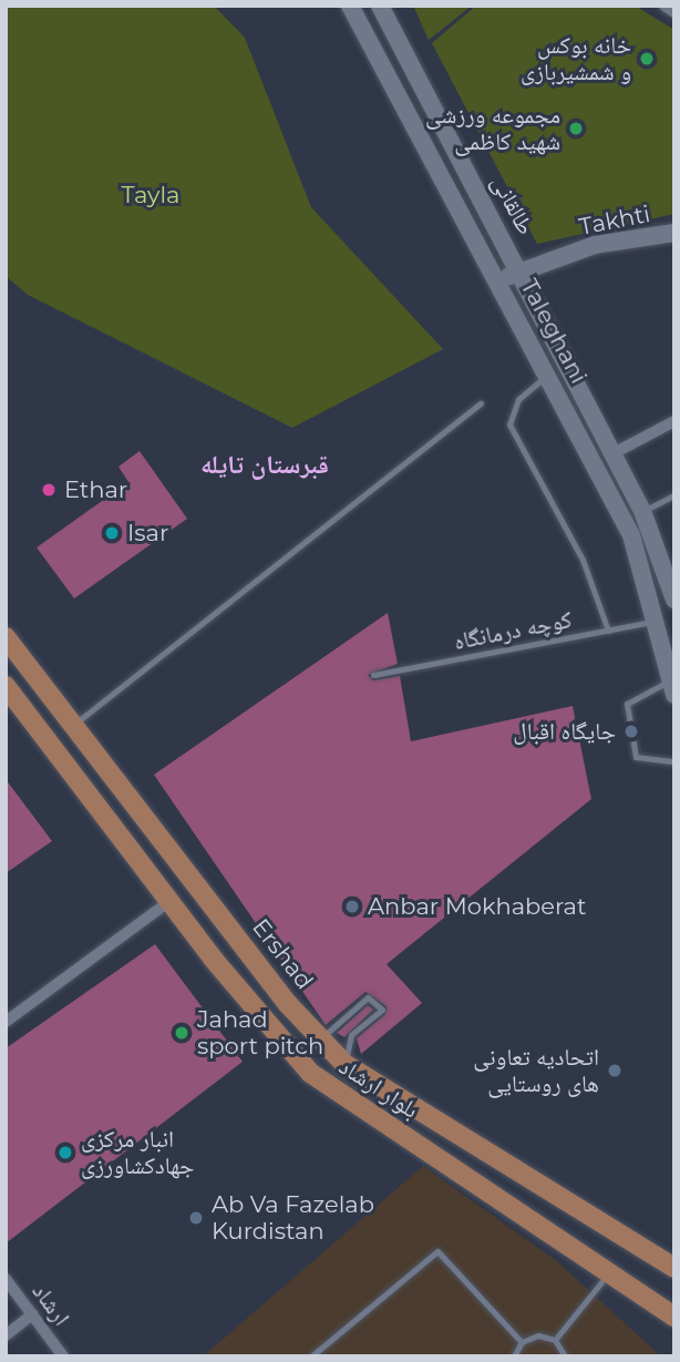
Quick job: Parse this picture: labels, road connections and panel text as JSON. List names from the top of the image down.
{
  "streets": {
    "main road": [
      "طالقانی",
      "Takhti",
      "Taleghani",
      "Ershad",
      "بلوار ارشاد"
    ],
    "street": ["ارشاد"],
    "lane": ["کوچه درمانگاه"]
  },
  "crossings": [
    ["طالقانی", "Takhti"],
    ["Takhti", "Taleghani"],
    ["Taleghani", "کوچه درمانگاه"]
  ],
  "districts": ["قبرستان تایله"],
  "parks": ["Tayla"],
  "places": [
    "خانه بوکس و شمشیربازی",
    "مجموعه ورزشی شهید کاظمی",
    "Ethar",
    "Isar",
    "جایگاه اقبال",
    "Anbar Mokhaberat",
    "Jahad sport pitch",
    "اتحادیه تعاونی های روستایی",
    "انبار مرکزی جهادکشاورزی",
    "Ab Va Fazelab Kurdistan"
  ]
}
